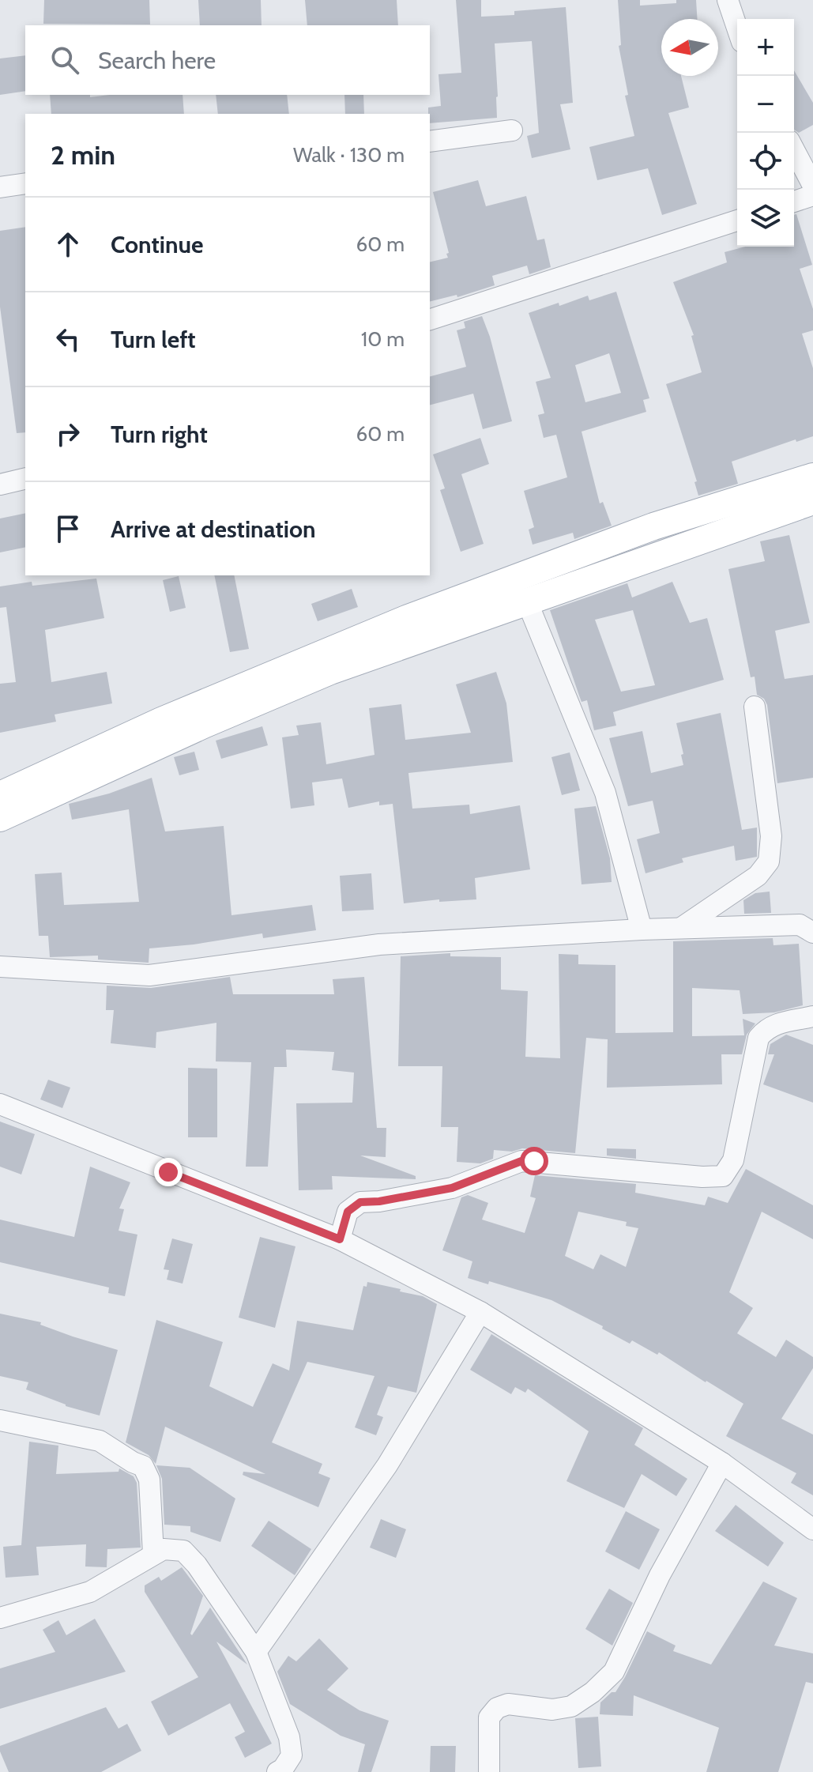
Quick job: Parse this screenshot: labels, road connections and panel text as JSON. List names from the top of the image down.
{
  "north": "left",
  "page": {
    "map_buttons": ["+", "−"],
    "search": "Search here",
    "heading": ["2 min", "Walk · 130 m"],
    "list": [
      ["Continue", "60 m"],
      ["Turn left", "10 m"],
      ["Turn right", "60 m"],
      "Arrive at destination"
    ]
  }
}
